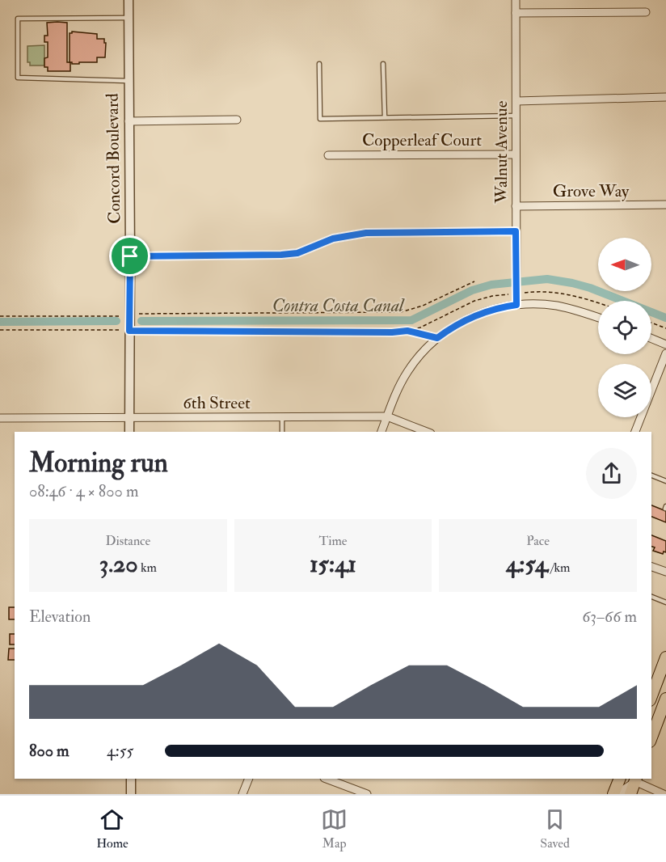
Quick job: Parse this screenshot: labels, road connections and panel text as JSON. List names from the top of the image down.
{
  "streets": {
    "street": [
      "Copperleaf Court",
      "Walnut Avenue",
      "Concord Boulevard",
      "Grove Way",
      "6th Street"
    ]
  },
  "crossings": [
    ["Copperleaf Court", "Walnut Avenue"],
    ["Walnut Avenue", "Grove Way"],
    ["Concord Boulevard", "6th Street"]
  ],
  "water": ["Contra Costa Canal"],
  "north": "left",
  "page": {
    "heading": ["Morning run", "08:46 · 4 × 800 m"],
    "stats": [
      ["Distance", "3.20 km"],
      ["Time", "15:41"],
      ["Pace", "4:54 /km"]
    ],
    "chart": ["Elevation", "63–66 m"],
    "list": [
      {
        "name": "800 m",
        "note": "4:55"
      }
    ],
    "tabs": ["Home", "Map", "Saved"]
  }
}
